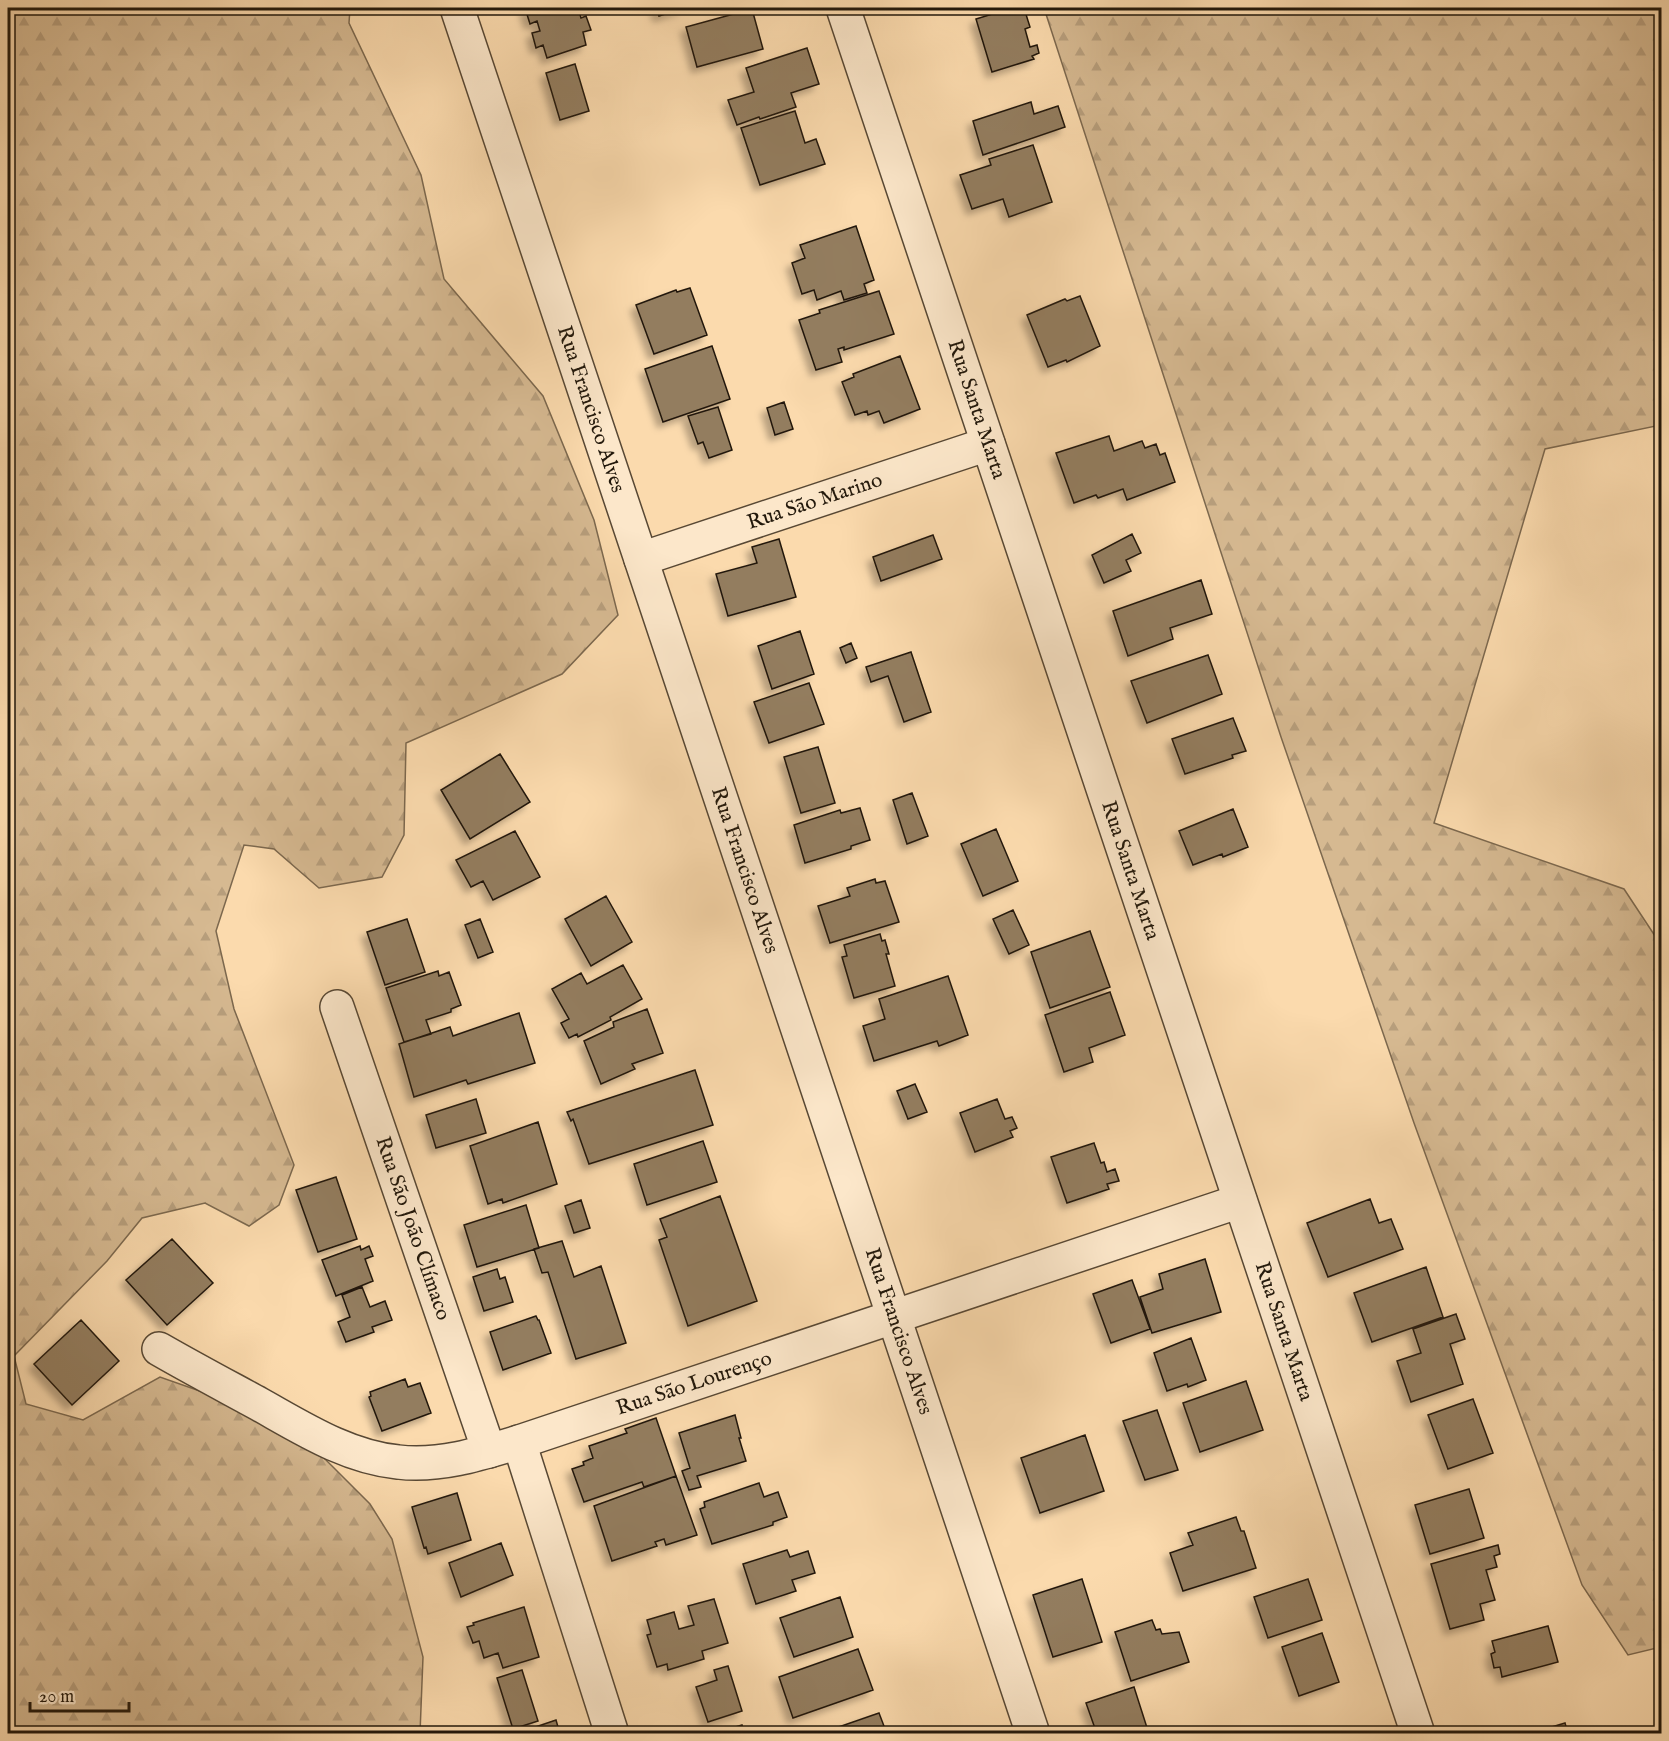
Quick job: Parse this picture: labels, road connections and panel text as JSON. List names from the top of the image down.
{
  "streets": {
    "street": [
      "Rua Francisco Alves",
      "Rua Santa Marta",
      "Rua São Marino",
      "Rua São João Clímaco",
      "Rua São Lourenço"
    ]
  },
  "crossings": [
    ["Rua Francisco Alves", "Rua São Marino"],
    ["Rua Francisco Alves", "Rua São Lourenço"],
    ["Rua Santa Marta", "Rua São Marino"],
    ["Rua Santa Marta", "Rua São Lourenço"],
    ["Rua São João Clímaco", "Rua São Lourenço"]
  ],
  "scale_bar": "20 m"
}
